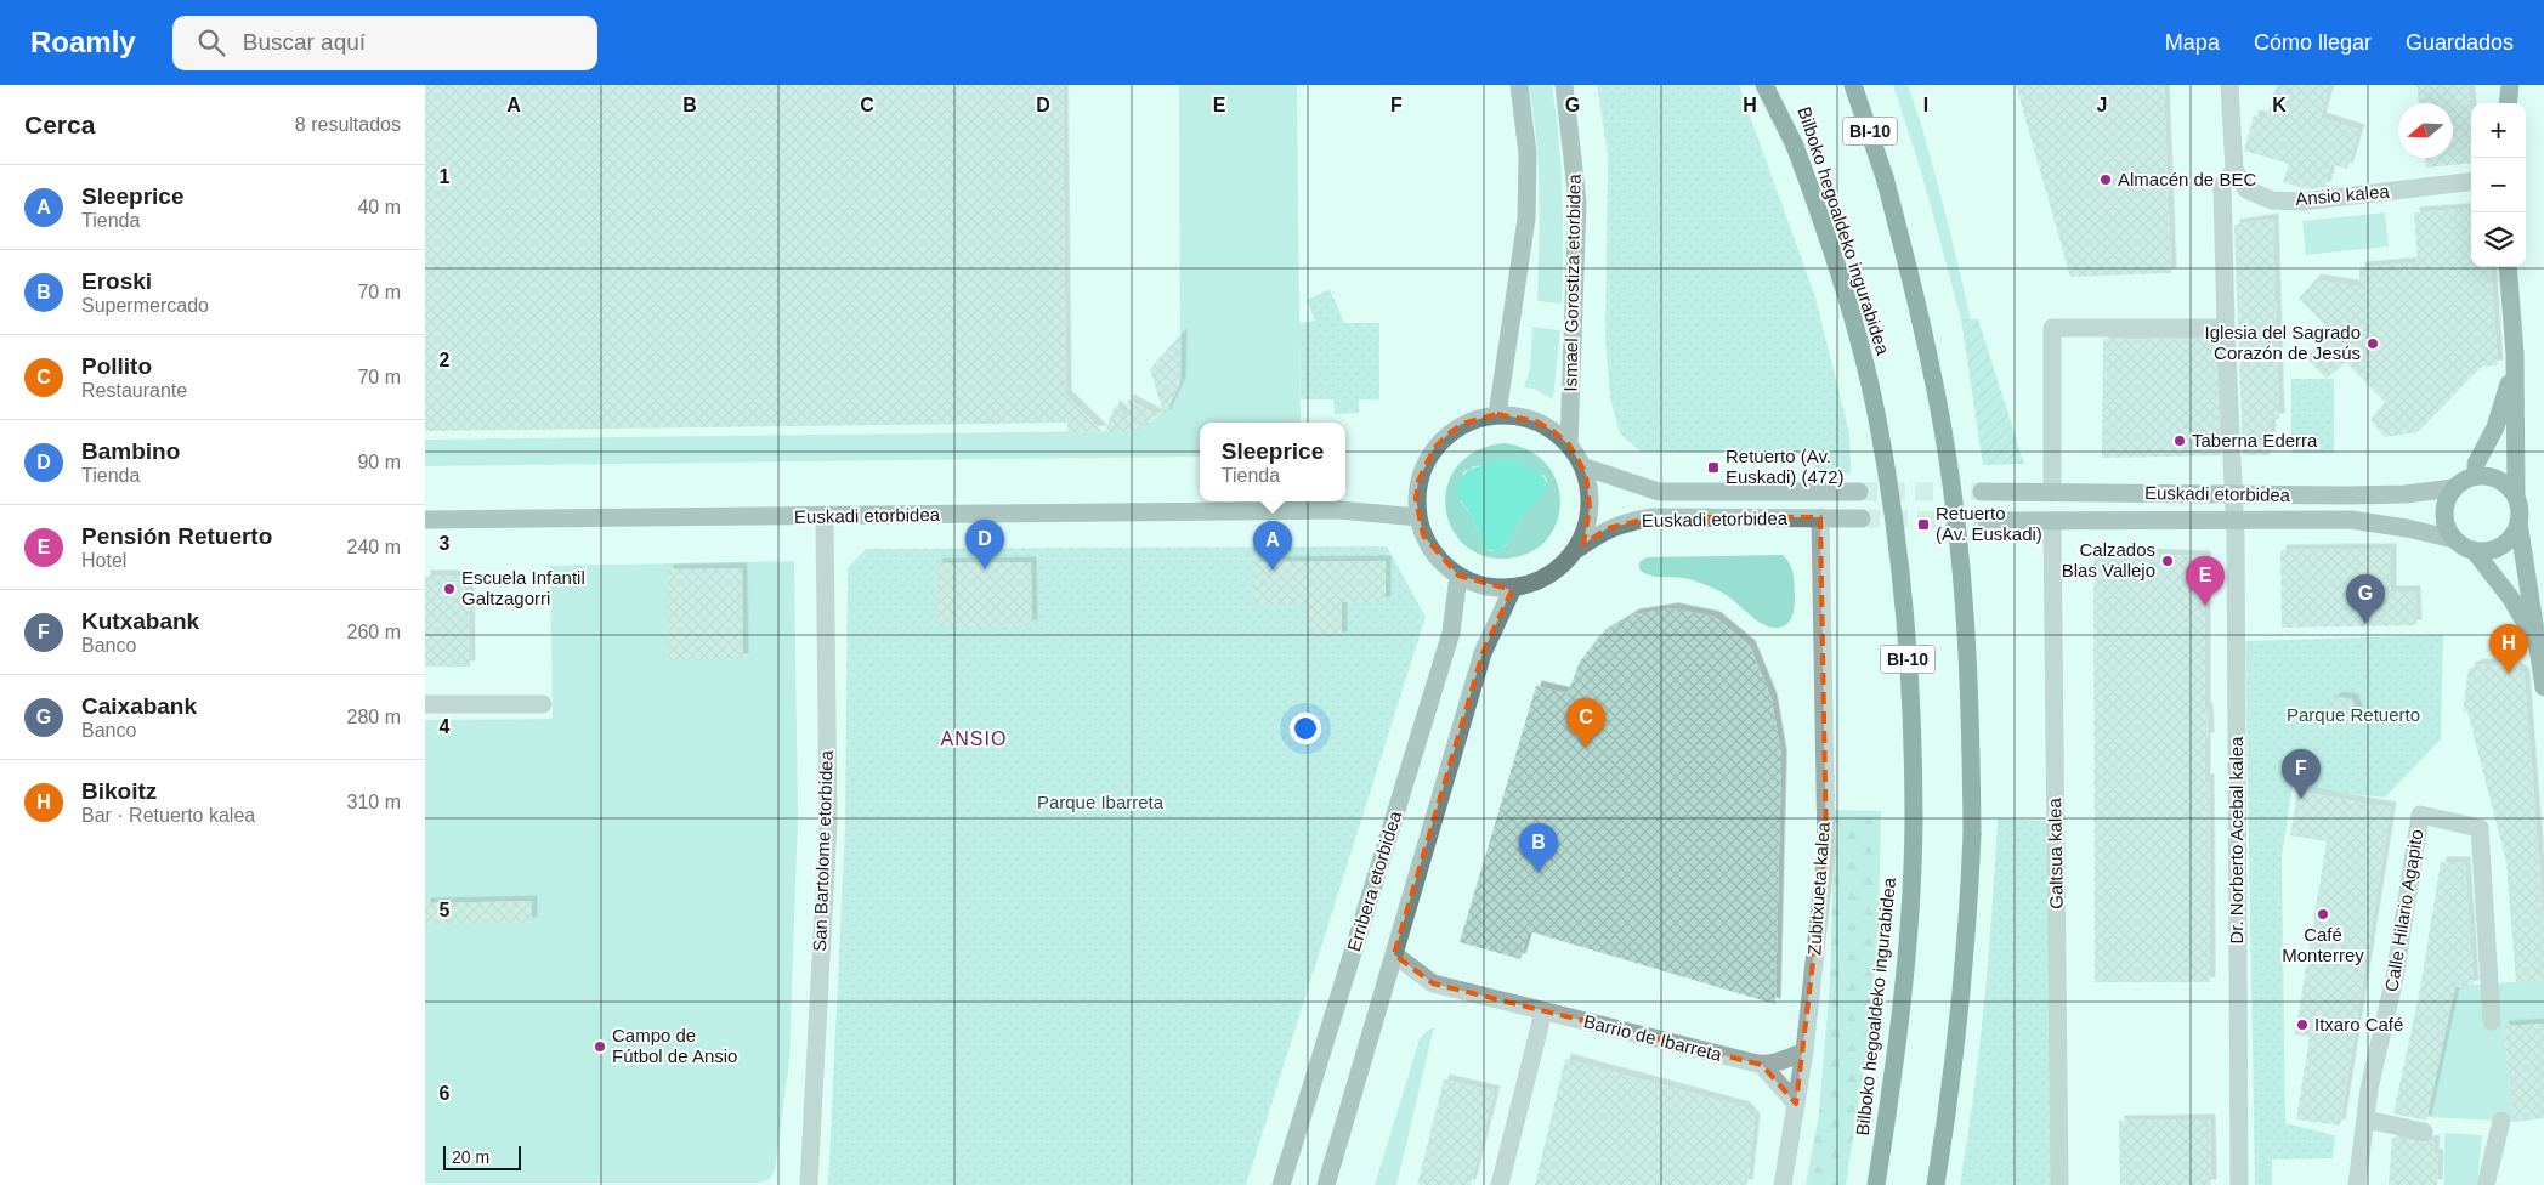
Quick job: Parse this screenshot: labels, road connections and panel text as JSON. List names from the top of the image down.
{
  "streets": {
    "highway": ["BI-10", "Bilboko hegoaldeko ingurabidea"],
    "main road": ["Ismael Gorostiza etorbidea", "Euskadi etorbidea", "Erribera etorbidea"],
    "street": [
      "Ansio kalea",
      "Dr. Norberto Acebal kalea",
      "San Bartolome etorbidea",
      "Galtsua kalea",
      "Zubitxueta kalea",
      "Calle Hilario Agapito",
      "Barrio de Ibarreta"
    ]
  },
  "crossings": [
    ["Ansio kalea", "Dr. Norberto Acebal kalea"],
    ["Ismael Gorostiza etorbidea", "Euskadi etorbidea"],
    ["Ismael Gorostiza etorbidea", "Erribera etorbidea"],
    ["Euskadi etorbidea", "Dr. Norberto Acebal kalea"],
    ["Euskadi etorbidea", "San Bartolome etorbidea"],
    ["Euskadi etorbidea", "Galtsua kalea"],
    ["Euskadi etorbidea", "Erribera etorbidea"],
    ["Euskadi etorbidea", "Zubitxueta kalea"],
    ["Zubitxueta kalea", "Barrio de Ibarreta"]
  ],
  "districts": ["ANSIO"],
  "parks": ["Parque Retuerto", "Parque Ibarreta"],
  "places": {
    "other": [
      "Almacén de BEC",
      "Iglesia del Sagrado Corazón de Jesús",
      "Taberna Ederra",
      "Calzados Blas Vallejo",
      "Escuela Infantil Galtzagorri",
      "Café Monterrey",
      "Itxaro Café",
      "Campo de Fútbol de Ansio"
    ],
    "transit": ["Retuerto (Av. Euskadi) (472)", "Retuerto (Av. Euskadi)"]
  },
  "scale_bar": "20 m",
  "north": "left",
  "page": {
    "header": "Roamly",
    "search": "Buscar aquí",
    "nav": ["Mapa", "Cómo llegar", "Guardados"],
    "heading": ["Cerca", "8 resultados"],
    "map_buttons": ["+", "−"],
    "list": [
      {
        "mark": "A",
        "name": "Sleeprice",
        "note": "Tienda",
        "value": "40 m"
      },
      {
        "mark": "B",
        "name": "Eroski",
        "note": "Supermercado",
        "value": "70 m"
      },
      {
        "mark": "C",
        "name": "Pollito",
        "note": "Restaurante",
        "value": "70 m"
      },
      {
        "mark": "D",
        "name": "Bambino",
        "note": "Tienda",
        "value": "90 m"
      },
      {
        "mark": "E",
        "name": "Pensión Retuerto",
        "note": "Hotel",
        "value": "240 m"
      },
      {
        "mark": "F",
        "name": "Kutxabank",
        "note": "Banco",
        "value": "260 m"
      },
      {
        "mark": "G",
        "name": "Caixabank",
        "note": "Banco",
        "value": "280 m"
      },
      {
        "mark": "H",
        "name": "Bikoitz",
        "note": "Bar · Retuerto kalea",
        "value": "310 m"
      }
    ],
    "popup": ["Sleeprice", "Tienda"],
    "pins": [
      "D",
      "A",
      "E",
      "G",
      "H",
      "C",
      "F",
      "B"
    ],
    "scale": "20 m"
  },
  "grid": {
    "columns": [
      "A",
      "B",
      "C",
      "D",
      "E",
      "F",
      "G",
      "H",
      "I",
      "J",
      "K"
    ],
    "rows": [
      "1",
      "2",
      "3",
      "4",
      "5",
      "6"
    ]
  }
}
